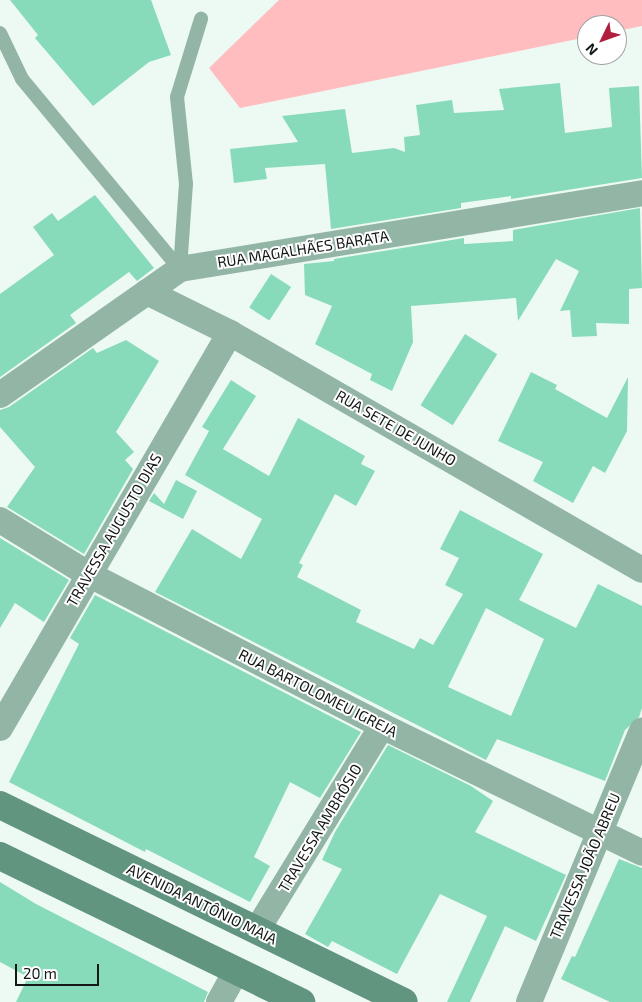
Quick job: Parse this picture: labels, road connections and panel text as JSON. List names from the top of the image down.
{
  "streets": {
    "main road": ["AVENIDA ANTÔNIO MAIA"],
    "street": [
      "RUA MAGALHÃES BARATA",
      "RUA SETE DE JUNHO",
      "TRAVESSA AUGUSTO DIAS",
      "RUA BARTOLOMEU IGREJA",
      "TRAVESSA AMBRÓSIO",
      "TRAVESSA JOÃO ABREU"
    ]
  },
  "crossings": [
    ["RUA MAGALHÃES BARATA", "RUA SETE DE JUNHO"],
    ["RUA SETE DE JUNHO", "TRAVESSA AUGUSTO DIAS"],
    ["TRAVESSA AUGUSTO DIAS", "RUA BARTOLOMEU IGREJA"],
    ["RUA BARTOLOMEU IGREJA", "TRAVESSA AMBRÓSIO"],
    ["RUA BARTOLOMEU IGREJA", "TRAVESSA JOÃO ABREU"],
    ["TRAVESSA AMBRÓSIO", "AVENIDA ANTÔNIO MAIA"]
  ],
  "scale_bar": "20 m",
  "north": "bottom left"
}
